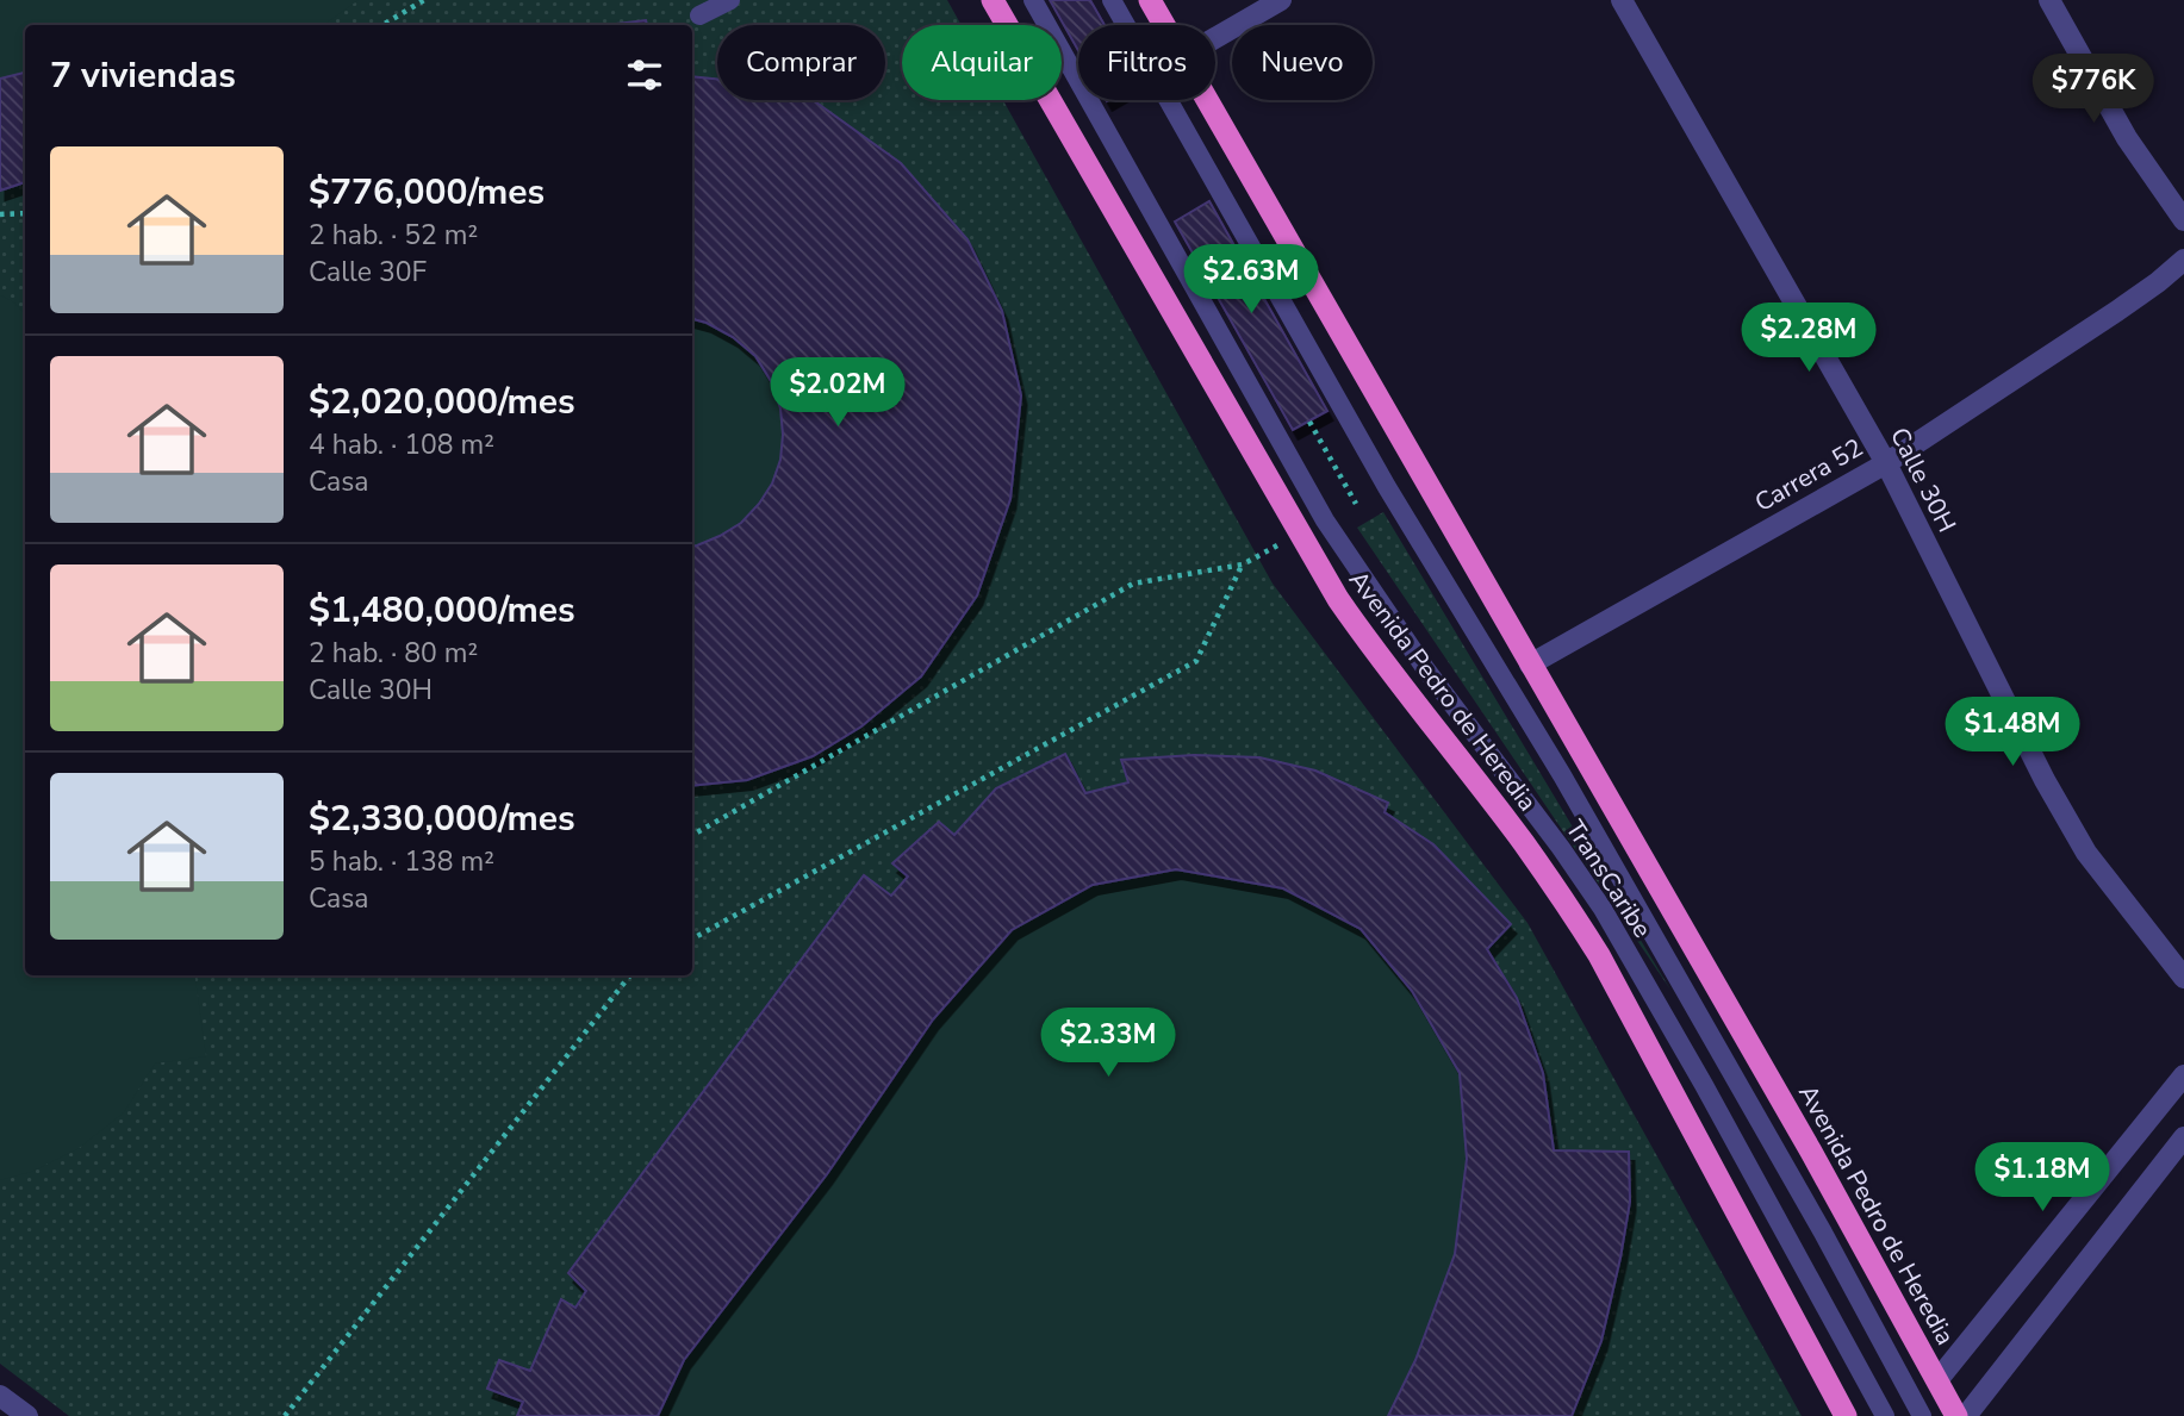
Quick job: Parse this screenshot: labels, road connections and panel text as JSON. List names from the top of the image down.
{
  "streets": {
    "highway": ["Avenida Pedro de Heredia"],
    "street": ["Carrera 52", "Calle 30H"],
    "lane": ["TransCaribe"]
  },
  "crossings": [
    ["Carrera 52", "Calle 30H"],
    ["Carrera 52", "Avenida Pedro de Heredia"]
  ],
  "page": {
    "chip": [
      "Comprar",
      "Alquilar",
      "Filtros",
      "Nuevo"
    ],
    "heading": "7 viviendas",
    "price": [
      "$776K",
      "$2.63M",
      "$2.28M",
      "$2.02M",
      "$1.48M",
      "$2.33M",
      "$1.18M"
    ],
    "list": [
      {
        "name": "$776,000/mes",
        "note": "2 hab. · 52 m² · Calle 30F"
      },
      {
        "name": "$2,020,000/mes",
        "note": "4 hab. · 108 m² · Casa"
      },
      {
        "name": "$1,480,000/mes",
        "note": "2 hab. · 80 m² · Calle 30H"
      },
      {
        "name": "$2,330,000/mes",
        "note": "5 hab. · 138 m² · Casa"
      }
    ]
  }
}
